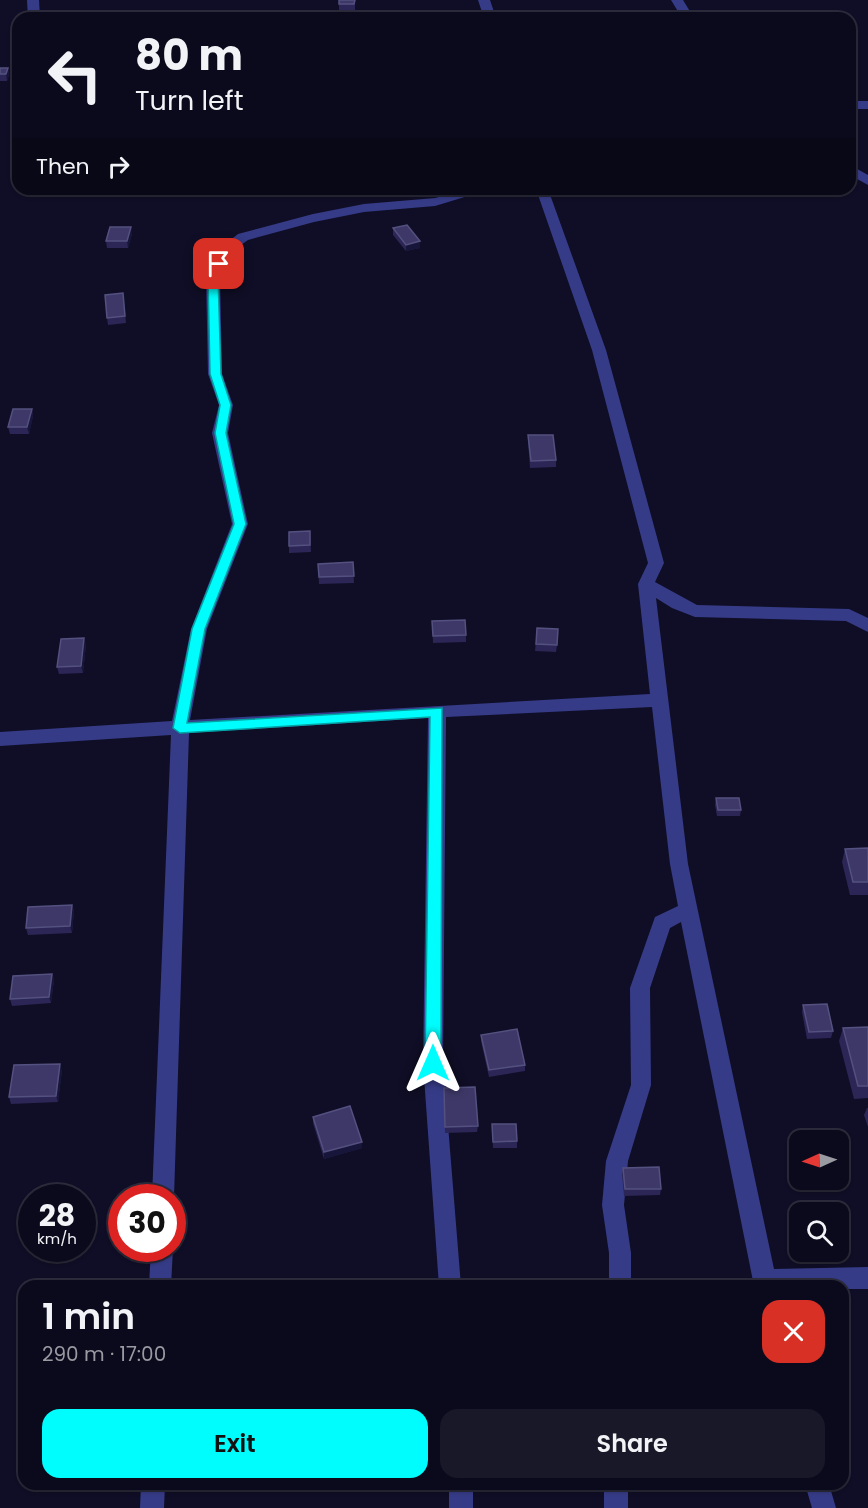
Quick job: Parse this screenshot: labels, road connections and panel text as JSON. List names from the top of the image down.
{
  "north": "left",
  "page": {
    "turn": ["80 m", "Turn left"],
    "then": "Then",
    "speed": "28 km/h",
    "limit": "30",
    "heading": ["1 min", "290 m · 17:00"],
    "buttons": ["Exit", "Share"]
  }
}
